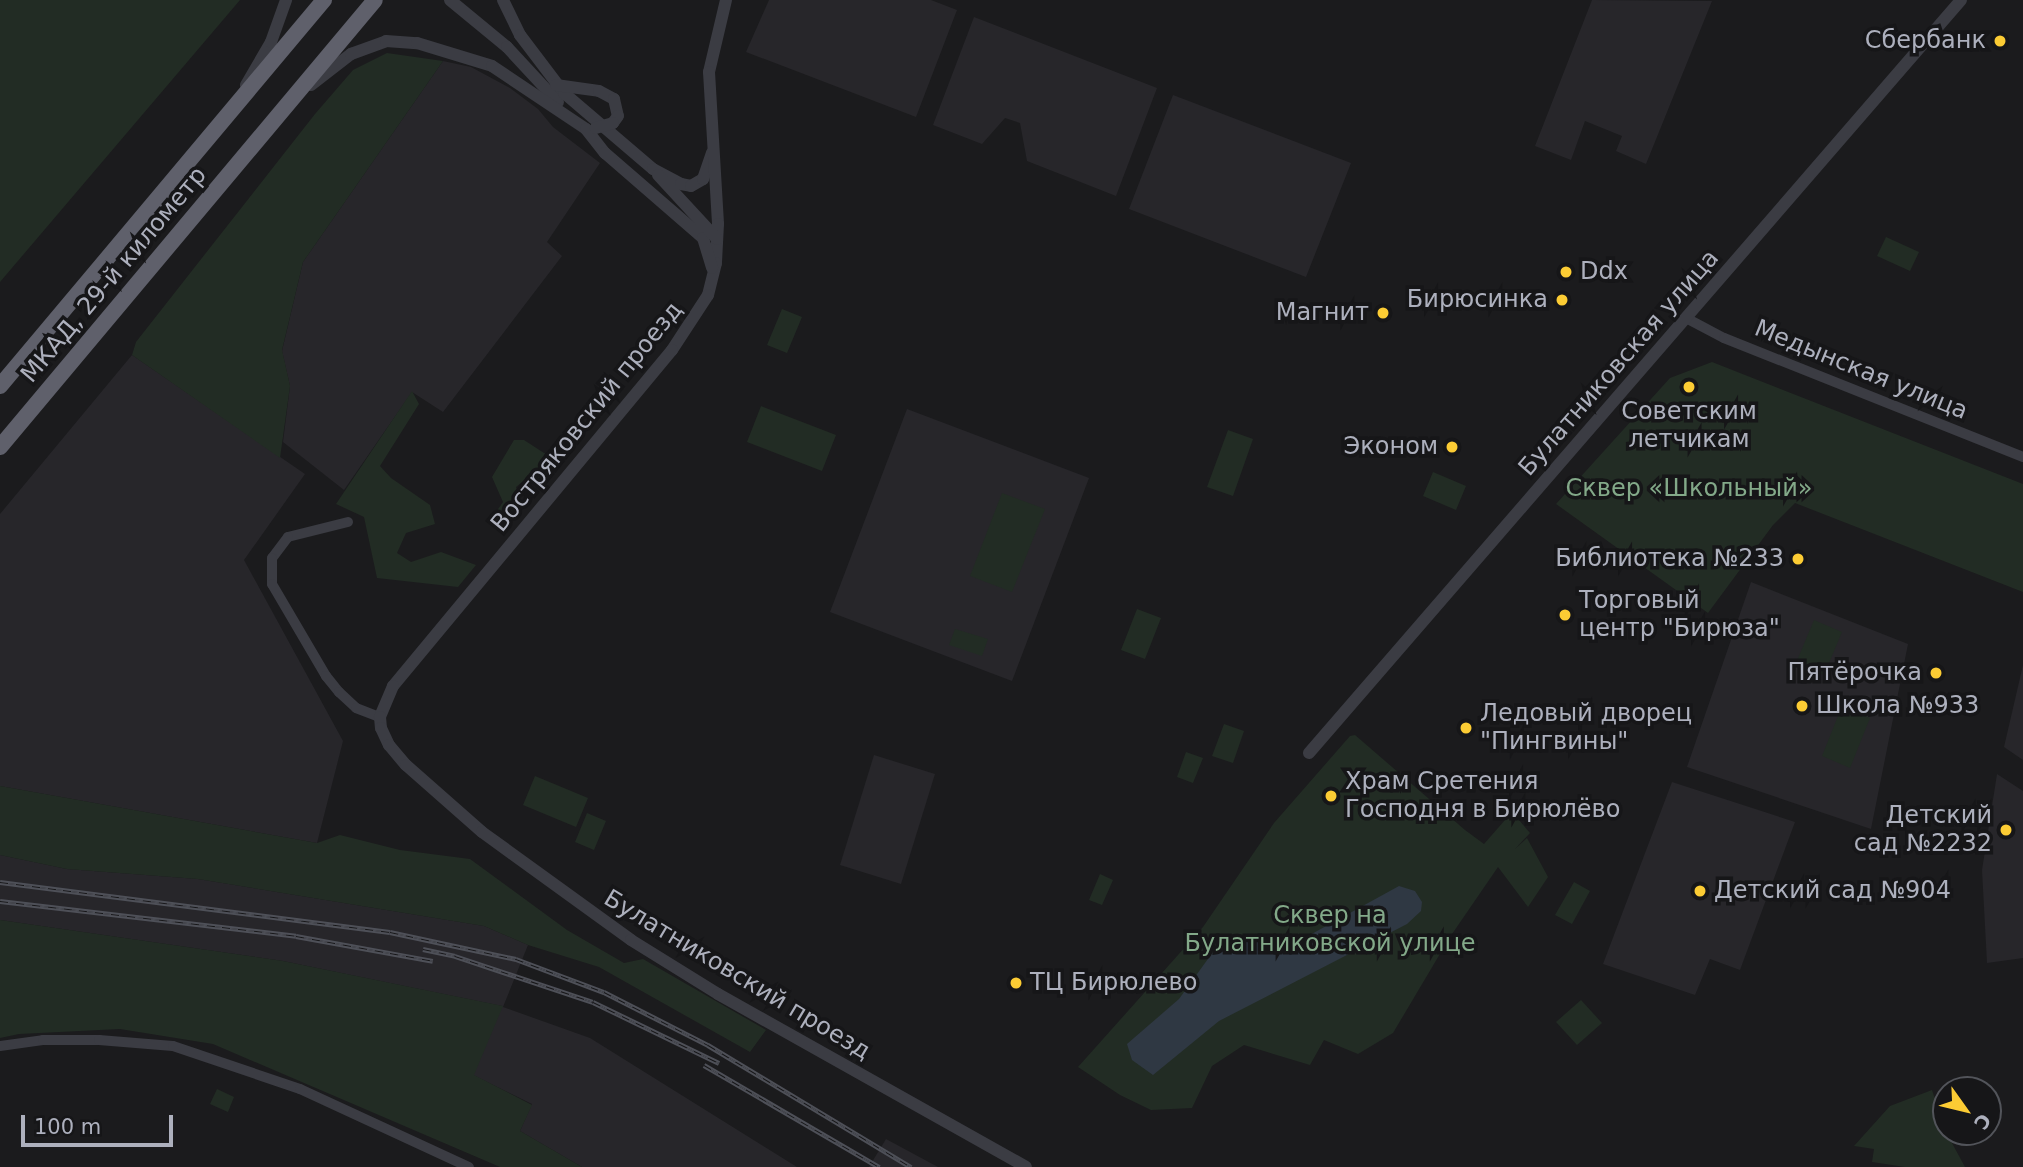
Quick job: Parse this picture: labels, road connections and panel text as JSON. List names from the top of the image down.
{
  "streets": {
    "highway": ["МКАД, 29-й километр"],
    "street": [
      "Булатниковская улица",
      "Медынская улица",
      "Востряковский проезд",
      "Булатниковский проезд"
    ]
  },
  "crossings": [
    ["Булатниковская улица", "Медынская улица"],
    ["Востряковский проезд", "Булатниковский проезд"]
  ],
  "parks": ["Сквер «Школьный»", "Сквер на Булатниковской улице"],
  "places": [
    "Сбербанк",
    "Ddx",
    "Бирюсинка",
    "Магнит",
    "Cоветским летчикам",
    "Эконом",
    "Библиотека №233",
    "Торговый центр \"Бирюза\"",
    "Пятёрочка",
    "Школа №933",
    "Ледовый дворец \"Пингвины\"",
    "Храм Сретения Господня в Бирюлёво",
    "Детский сад №2232",
    "Детский сад №904",
    "ТЦ Бирюлево"
  ],
  "scale_bar": "100 m",
  "north": "bottom right"
}
